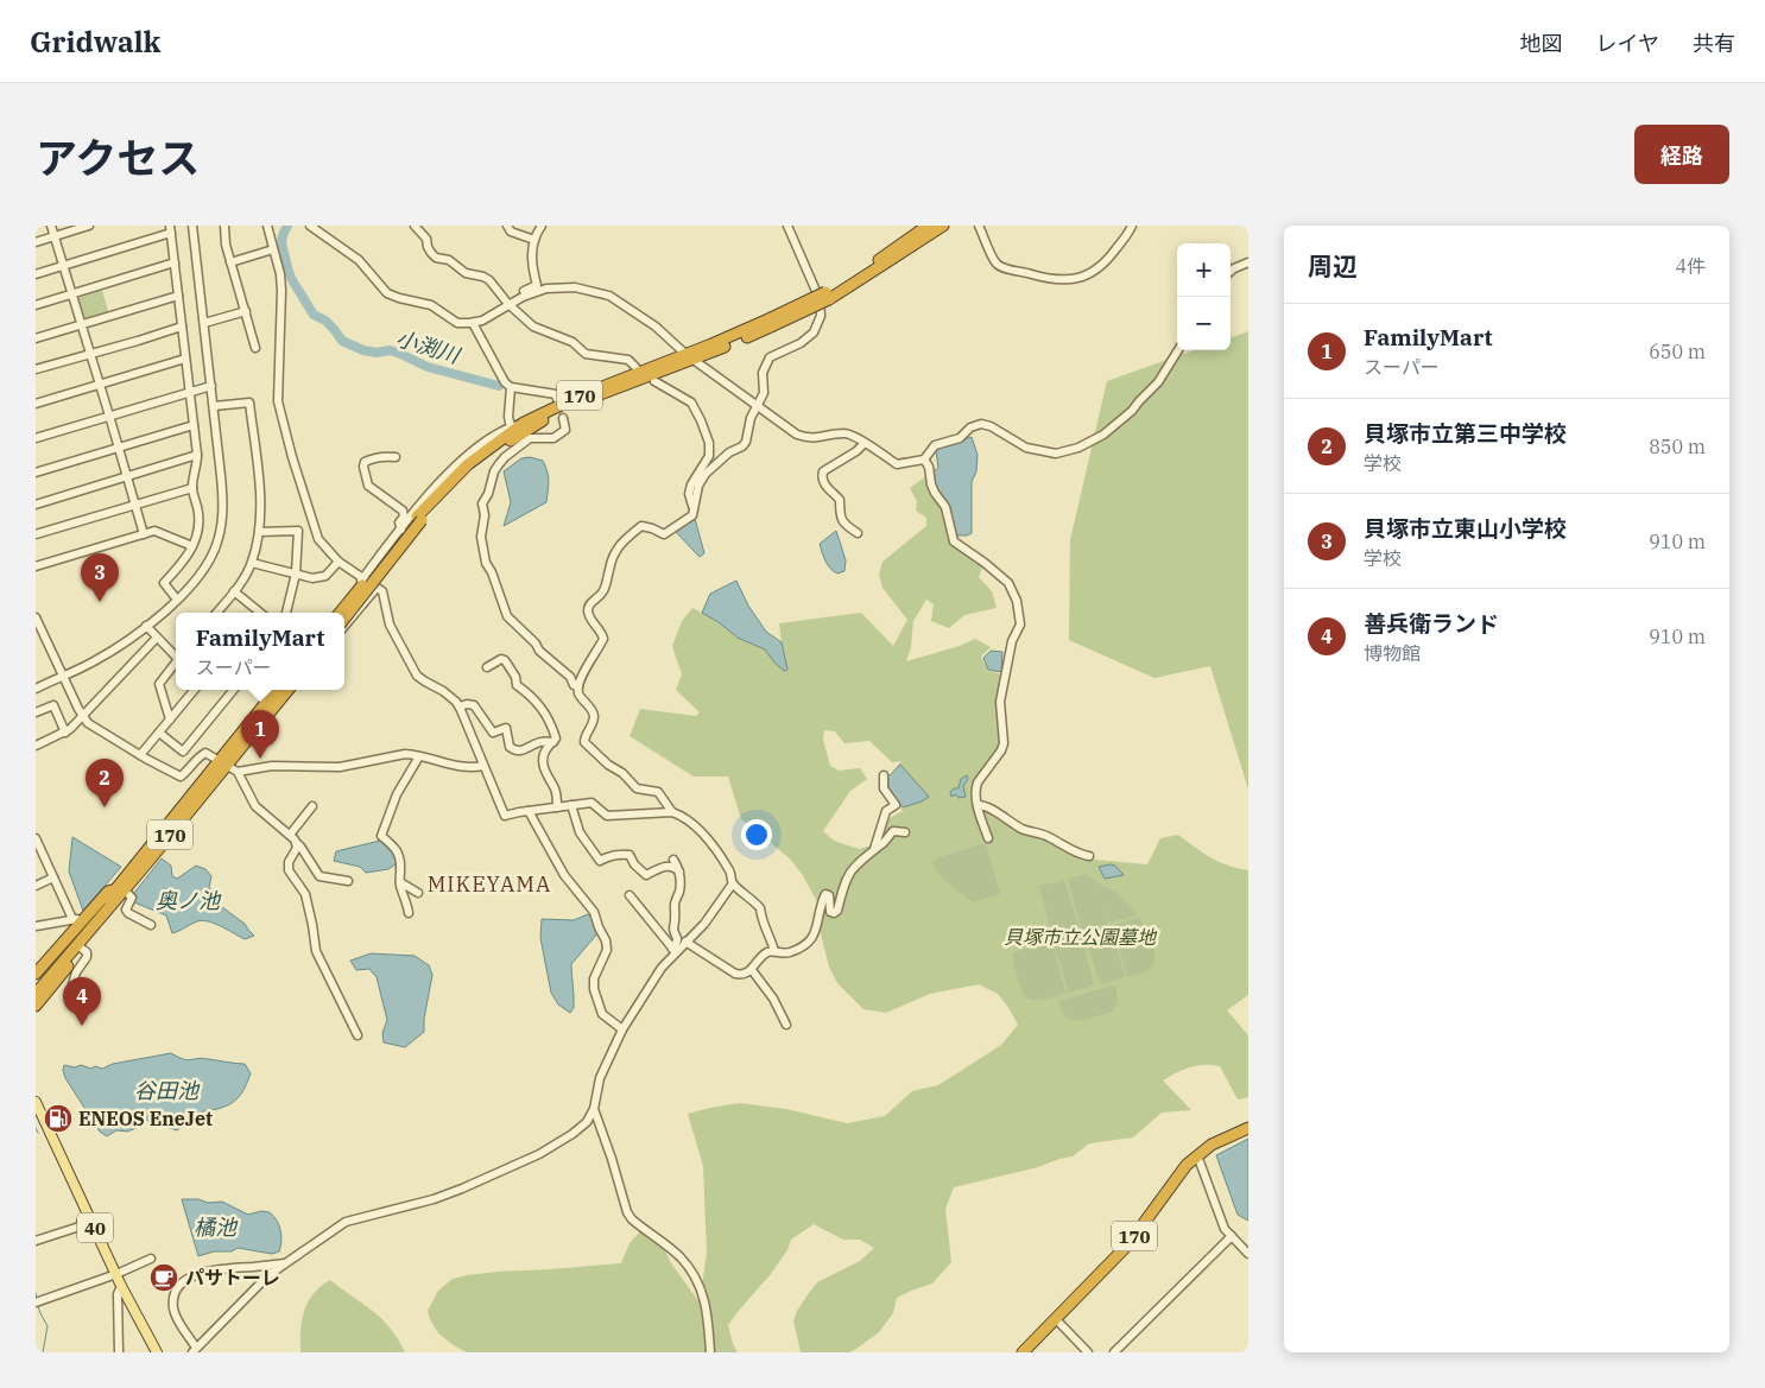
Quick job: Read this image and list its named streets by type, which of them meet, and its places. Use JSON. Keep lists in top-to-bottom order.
{
  "streets": {
    "highway": ["170"],
    "main road": ["40"]
  },
  "districts": ["MIKEYAMA"],
  "water": [
    "小渕川",
    "奥ノ池",
    "谷田池",
    "橘池"
  ],
  "parks": ["貝塚市立公園墓地"],
  "places": {
    "fuel station": ["ENEOS EneJet"],
    "cafe": ["パサトーレ"]
  },
  "page": {
    "header": "Gridwalk",
    "nav": ["地図", "レイヤ", "共有"],
    "title": "アクセス",
    "buttons": "経路",
    "heading": ["周辺", "4件"],
    "map_buttons": ["+", "−"],
    "list": [
      {
        "mark": "1",
        "name": "FamilyMart",
        "note": "スーパー",
        "value": "650 m"
      },
      {
        "mark": "2",
        "name": "貝塚市立第三中学校",
        "note": "学校",
        "value": "850 m"
      },
      {
        "mark": "3",
        "name": "貝塚市立東山小学校",
        "note": "学校",
        "value": "910 m"
      },
      {
        "mark": "4",
        "name": "善兵衛ランド",
        "note": "博物館",
        "value": "910 m"
      }
    ],
    "pins": [
      "3",
      "1",
      "2",
      "4"
    ],
    "popup": ["FamilyMart", "スーパー"]
  }
}
